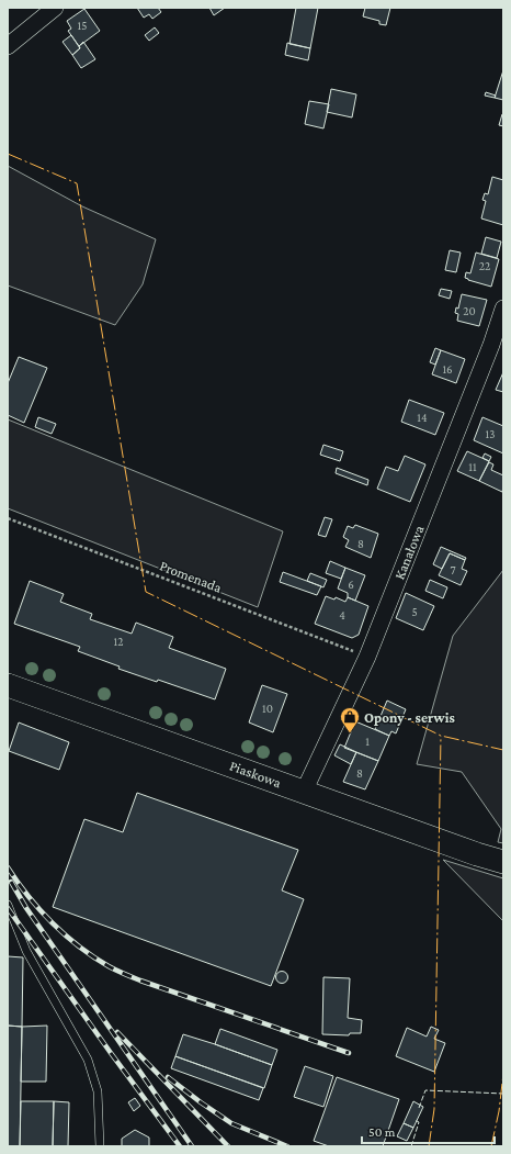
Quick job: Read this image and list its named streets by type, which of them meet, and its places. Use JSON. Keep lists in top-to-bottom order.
{
  "streets": {
    "main road": ["Piaskowa"],
    "street": ["Kanałowa"],
    "path": ["Promenada"]
  },
  "crossings": [
    ["Kanałowa", "Promenada"],
    ["Kanałowa", "Piaskowa"]
  ],
  "places": {
    "shop": ["Opony - serwis"]
  },
  "house_numbers": [
    "15",
    "22",
    "20",
    "16",
    "14",
    "13",
    "11",
    "8",
    "7",
    "6",
    "5",
    "4",
    "12",
    "10",
    "1",
    "8"
  ],
  "scale_bar": "50 m"
}
